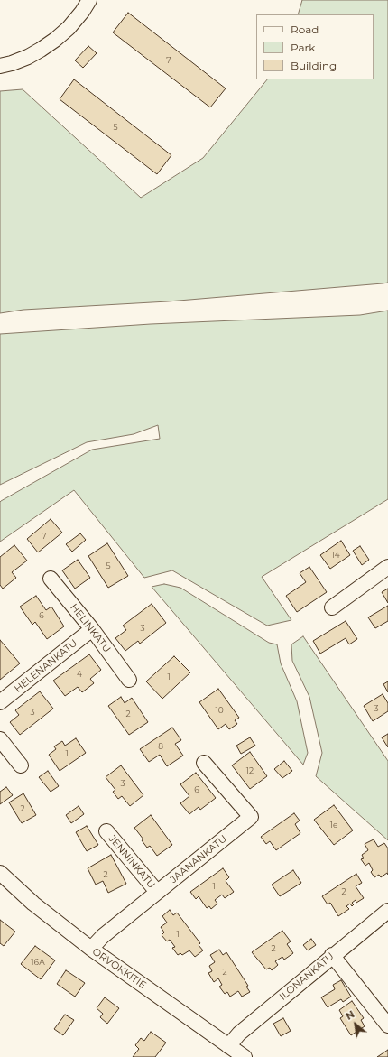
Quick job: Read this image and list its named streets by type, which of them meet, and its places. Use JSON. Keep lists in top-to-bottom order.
{
  "streets": {
    "street": [
      "HELINKATU",
      "HELENANKATU",
      "JAANANKATU",
      "JENNINKATU",
      "ORVOKKITIE",
      "ILONANKATU"
    ]
  },
  "crossings": [
    ["HELINKATU", "HELENANKATU"],
    ["JAANANKATU", "JENNINKATU"],
    ["JAANANKATU", "ORVOKKITIE"],
    ["ORVOKKITIE", "ILONANKATU"]
  ],
  "house_numbers": [
    "7",
    "5",
    "7",
    "14",
    "5",
    "6",
    "3",
    "4",
    "1",
    "3",
    "10",
    "3",
    "2",
    "8",
    "1",
    "12",
    "3",
    "6",
    "2",
    "1e",
    "1",
    "2",
    "1",
    "2",
    "1",
    "2",
    "16A",
    "2"
  ],
  "legend": ["Road", "Park", "Building"],
  "north": "top left"
}
